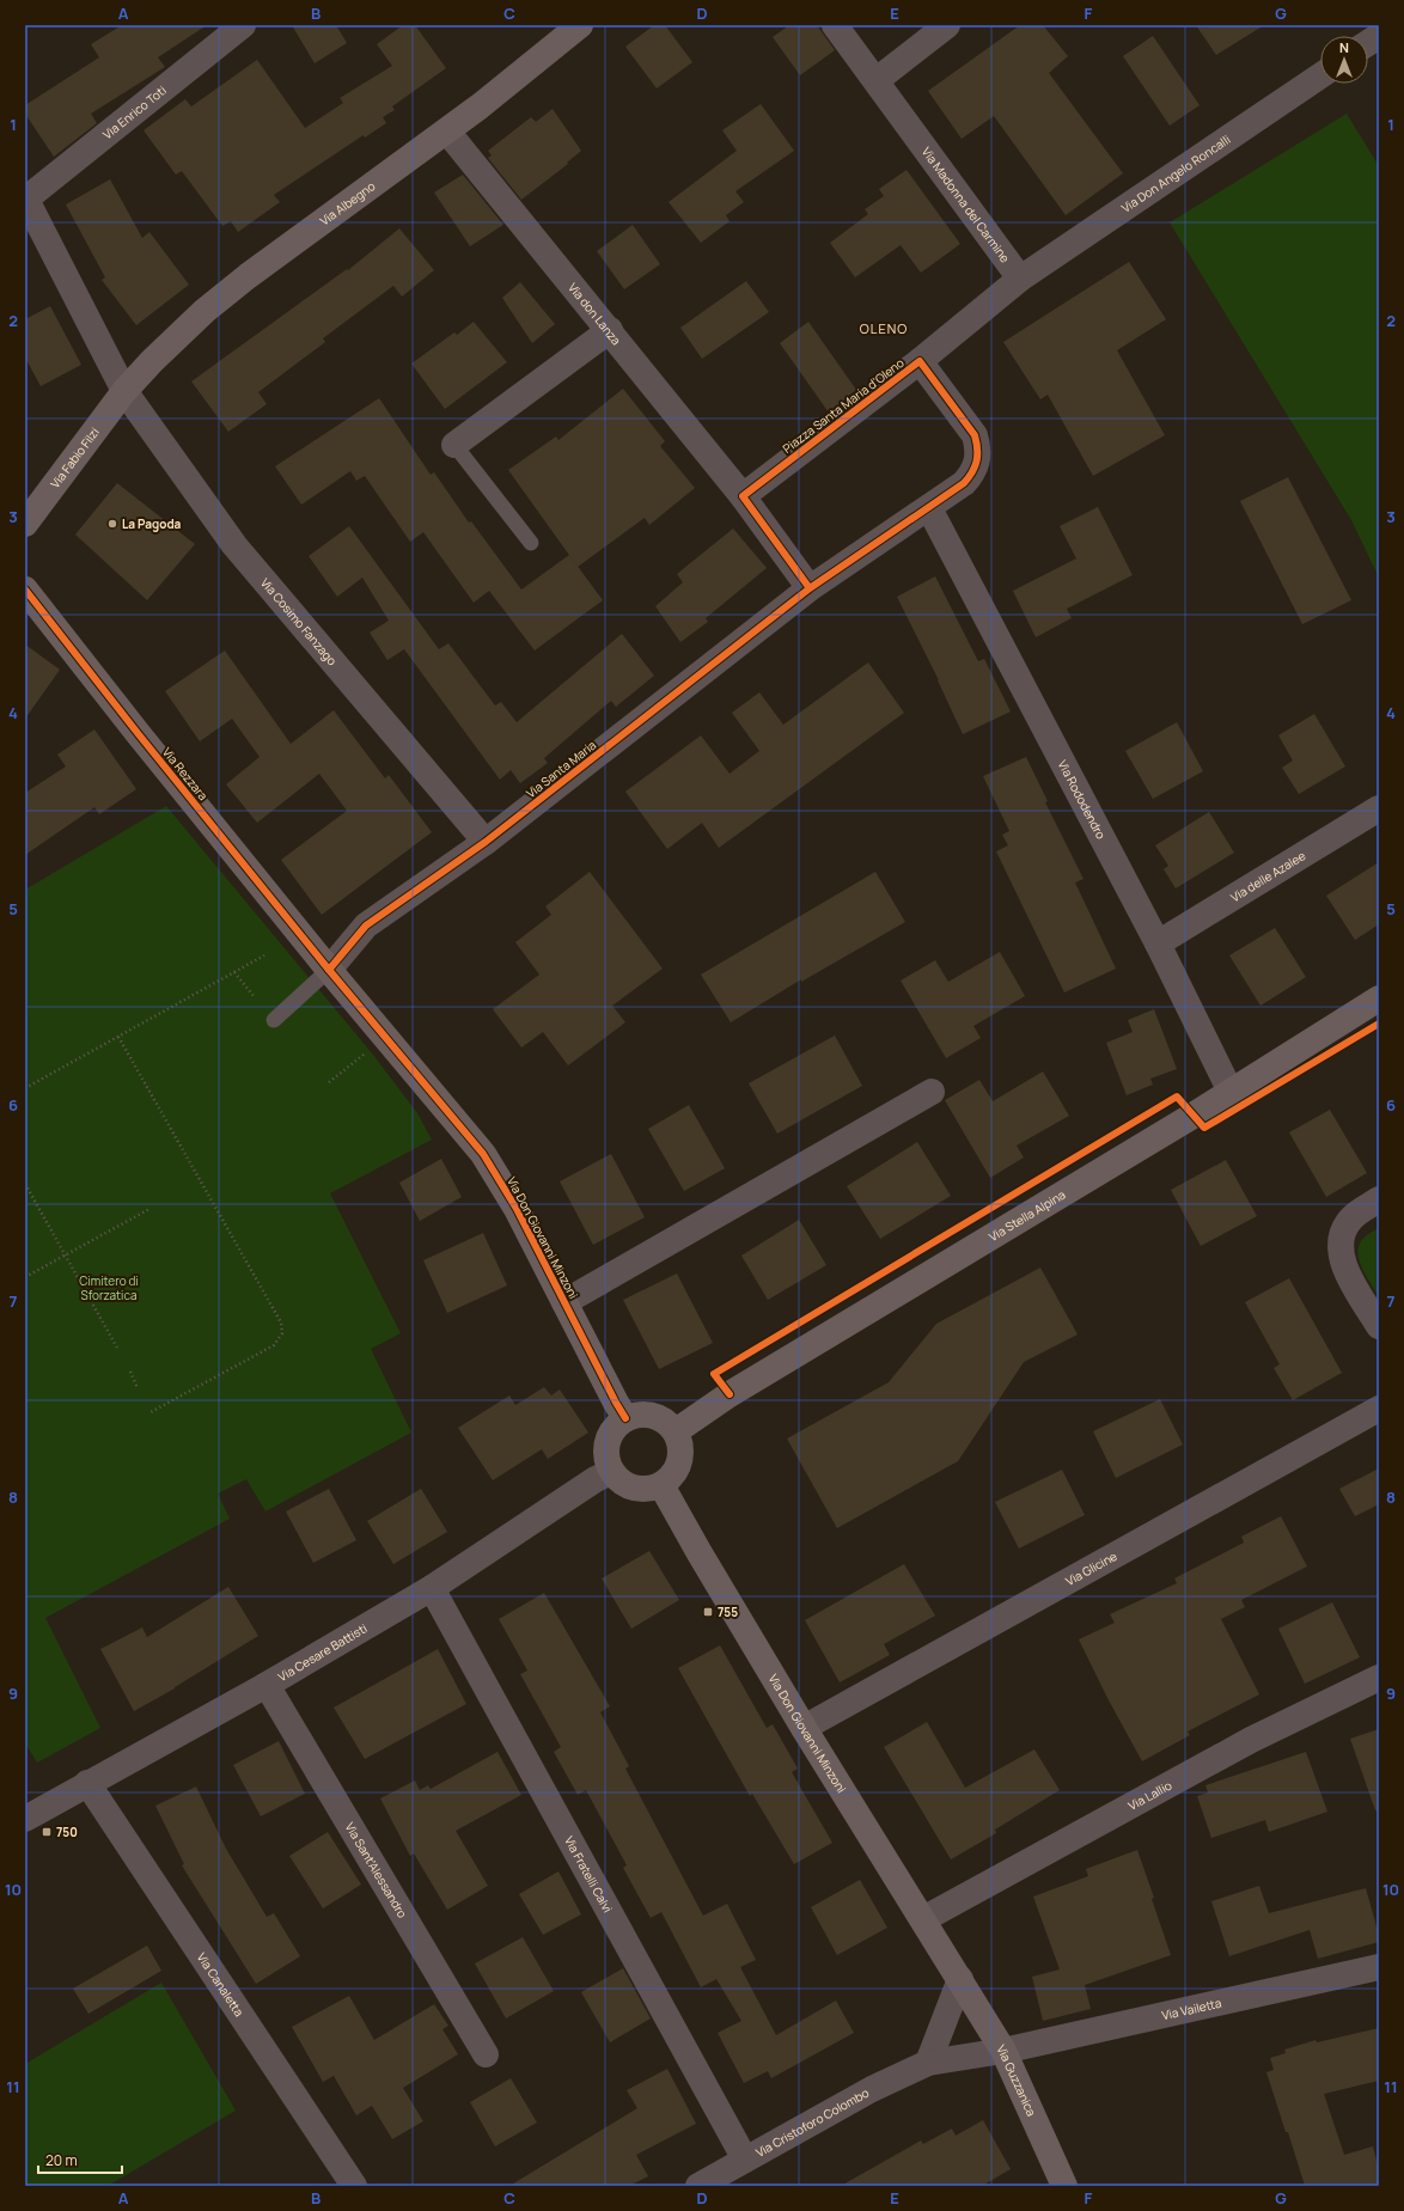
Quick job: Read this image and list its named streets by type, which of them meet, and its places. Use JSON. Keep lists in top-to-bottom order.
{
  "streets": {
    "street": [
      "Via Enrico Toti",
      "Via Don Angelo Roncalli",
      "Via Albegno",
      "Via Madonna del Carmine",
      "Via don Lanza",
      "Piazza Santa Maria d'Oleno",
      "Via Fabio Filzi",
      "Via Cosimo Fanzago",
      "Via Santa Maria",
      "Via Rezzara",
      "Via Rododendro",
      "Via delle Azalee",
      "Via Stella Alpina",
      "Via Don Giovanni Minzoni",
      "Via Glicine",
      "Via Cesare Battisti",
      "Via Lallio",
      "Via Sant'Alessandro",
      "Via Fratelli Calvi",
      "Via Canaletta",
      "Via Vailetta",
      "Via Guzzanica",
      "Via Cristoforo Colombo"
    ]
  },
  "crossings": [
    ["Via Enrico Toti", "Via Cosimo Fanzago"],
    ["Via Don Angelo Roncalli", "Via Madonna del Carmine"],
    ["Via Albegno", "Via don Lanza"],
    ["Via Albegno", "Via Fabio Filzi"],
    ["Via Albegno", "Via Cosimo Fanzago"],
    ["Via don Lanza", "Piazza Santa Maria d'Oleno"],
    ["Piazza Santa Maria d'Oleno", "Via Santa Maria"],
    ["Piazza Santa Maria d'Oleno", "Via Rododendro"],
    ["Via Fabio Filzi", "Via Cosimo Fanzago"],
    ["Via Cosimo Fanzago", "Via Santa Maria"],
    ["Via Santa Maria", "Via Rezzara"],
    ["Via Santa Maria", "Via Don Giovanni Minzoni"],
    ["Via Rezzara", "Via Don Giovanni Minzoni"],
    ["Via Rododendro", "Via delle Azalee"],
    ["Via Rododendro", "Via Stella Alpina"],
    ["Via Stella Alpina", "Via Don Giovanni Minzoni"],
    ["Via Stella Alpina", "Via Cesare Battisti"],
    ["Via Don Giovanni Minzoni", "Via Glicine"],
    ["Via Don Giovanni Minzoni", "Via Cesare Battisti"],
    ["Via Don Giovanni Minzoni", "Via Lallio"],
    ["Via Don Giovanni Minzoni", "Via Guzzanica"],
    ["Via Cesare Battisti", "Via Sant'Alessandro"],
    ["Via Cesare Battisti", "Via Fratelli Calvi"],
    ["Via Cesare Battisti", "Via Canaletta"],
    ["Via Fratelli Calvi", "Via Cristoforo Colombo"],
    ["Via Vailetta", "Via Guzzanica"],
    ["Via Vailetta", "Via Cristoforo Colombo"],
    ["Via Guzzanica", "Via Cristoforo Colombo"]
  ],
  "districts": ["OLENO"],
  "parks": ["Cimitero di Sforzatica"],
  "places": {
    "other": ["La Pagoda"],
    "transit": ["755", "750"]
  },
  "scale_bar": "20 m",
  "north": "top",
  "grid": {
    "columns": [
      "A",
      "B",
      "C",
      "D",
      "E",
      "F",
      "G"
    ],
    "rows": [
      "1",
      "2",
      "3",
      "4",
      "5",
      "6",
      "7",
      "8",
      "9",
      "10",
      "11"
    ]
  }
}
